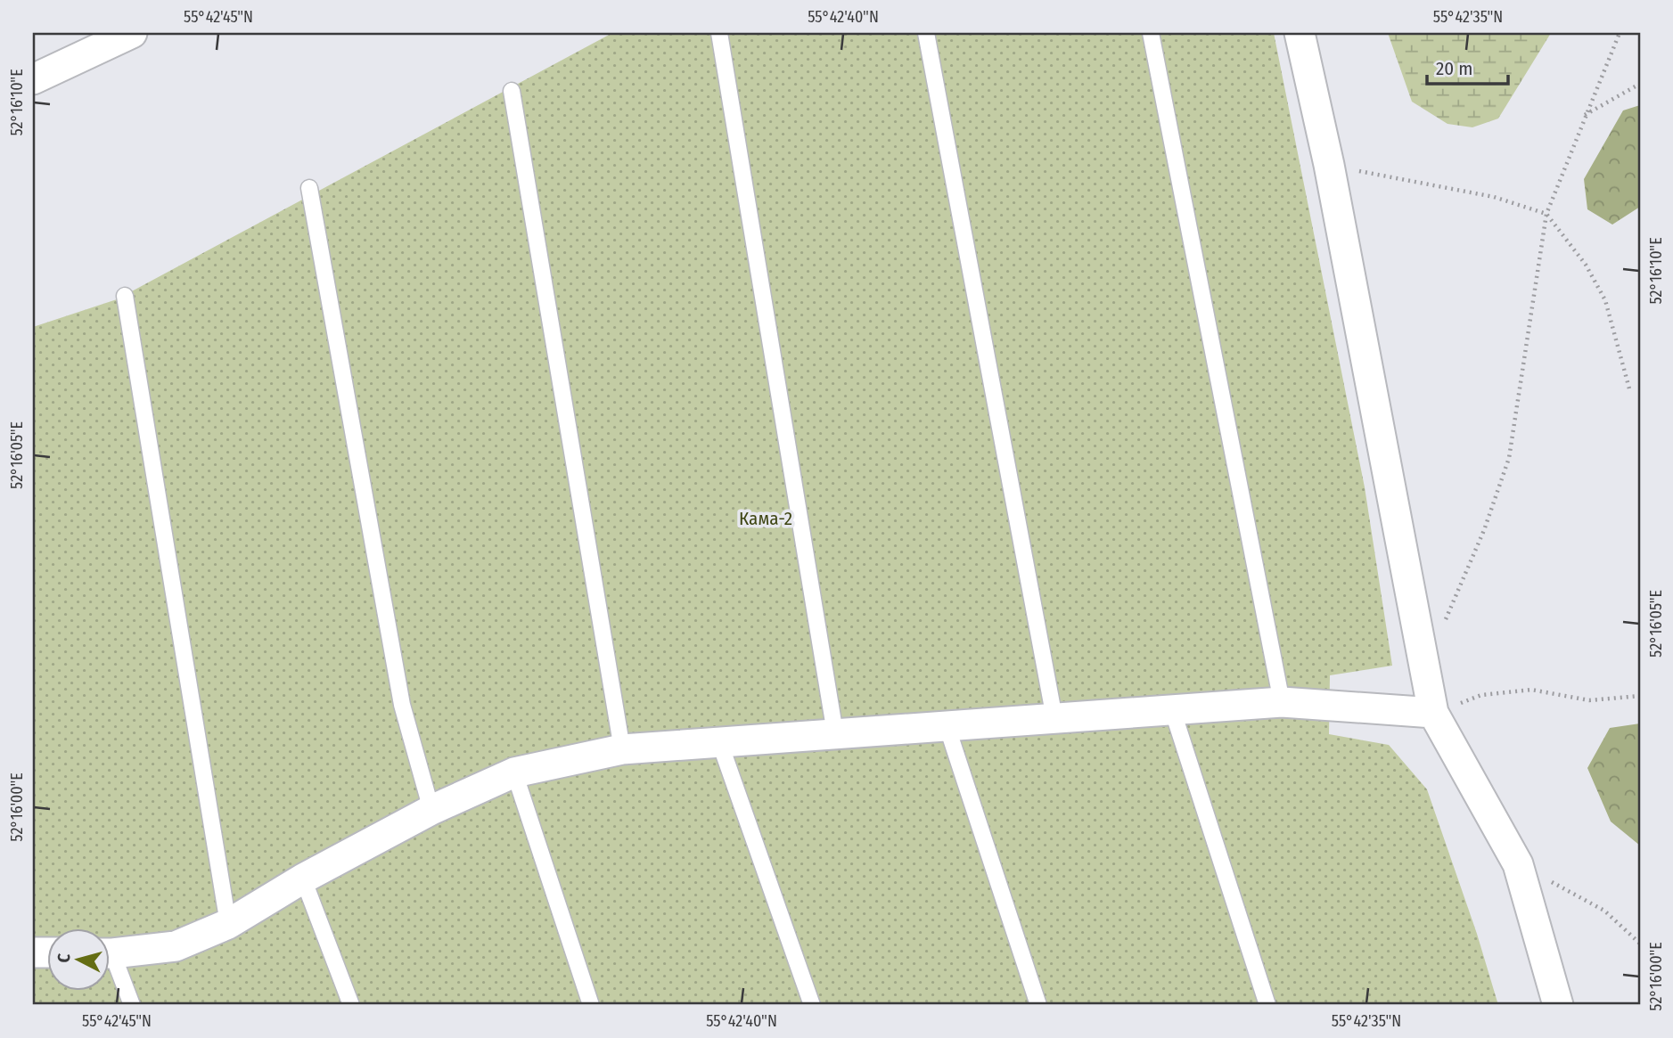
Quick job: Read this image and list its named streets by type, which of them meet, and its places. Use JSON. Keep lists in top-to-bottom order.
{
  "parks": ["Кама-2"],
  "scale_bar": "20 m",
  "north": "left",
  "coordinates": [
    "55°42'45\"N",
    "55°42'40\"N",
    "55°42'35\"N",
    "52°16'10\"E",
    "52°16'05\"E",
    "52°16'00\"E"
  ]
}
